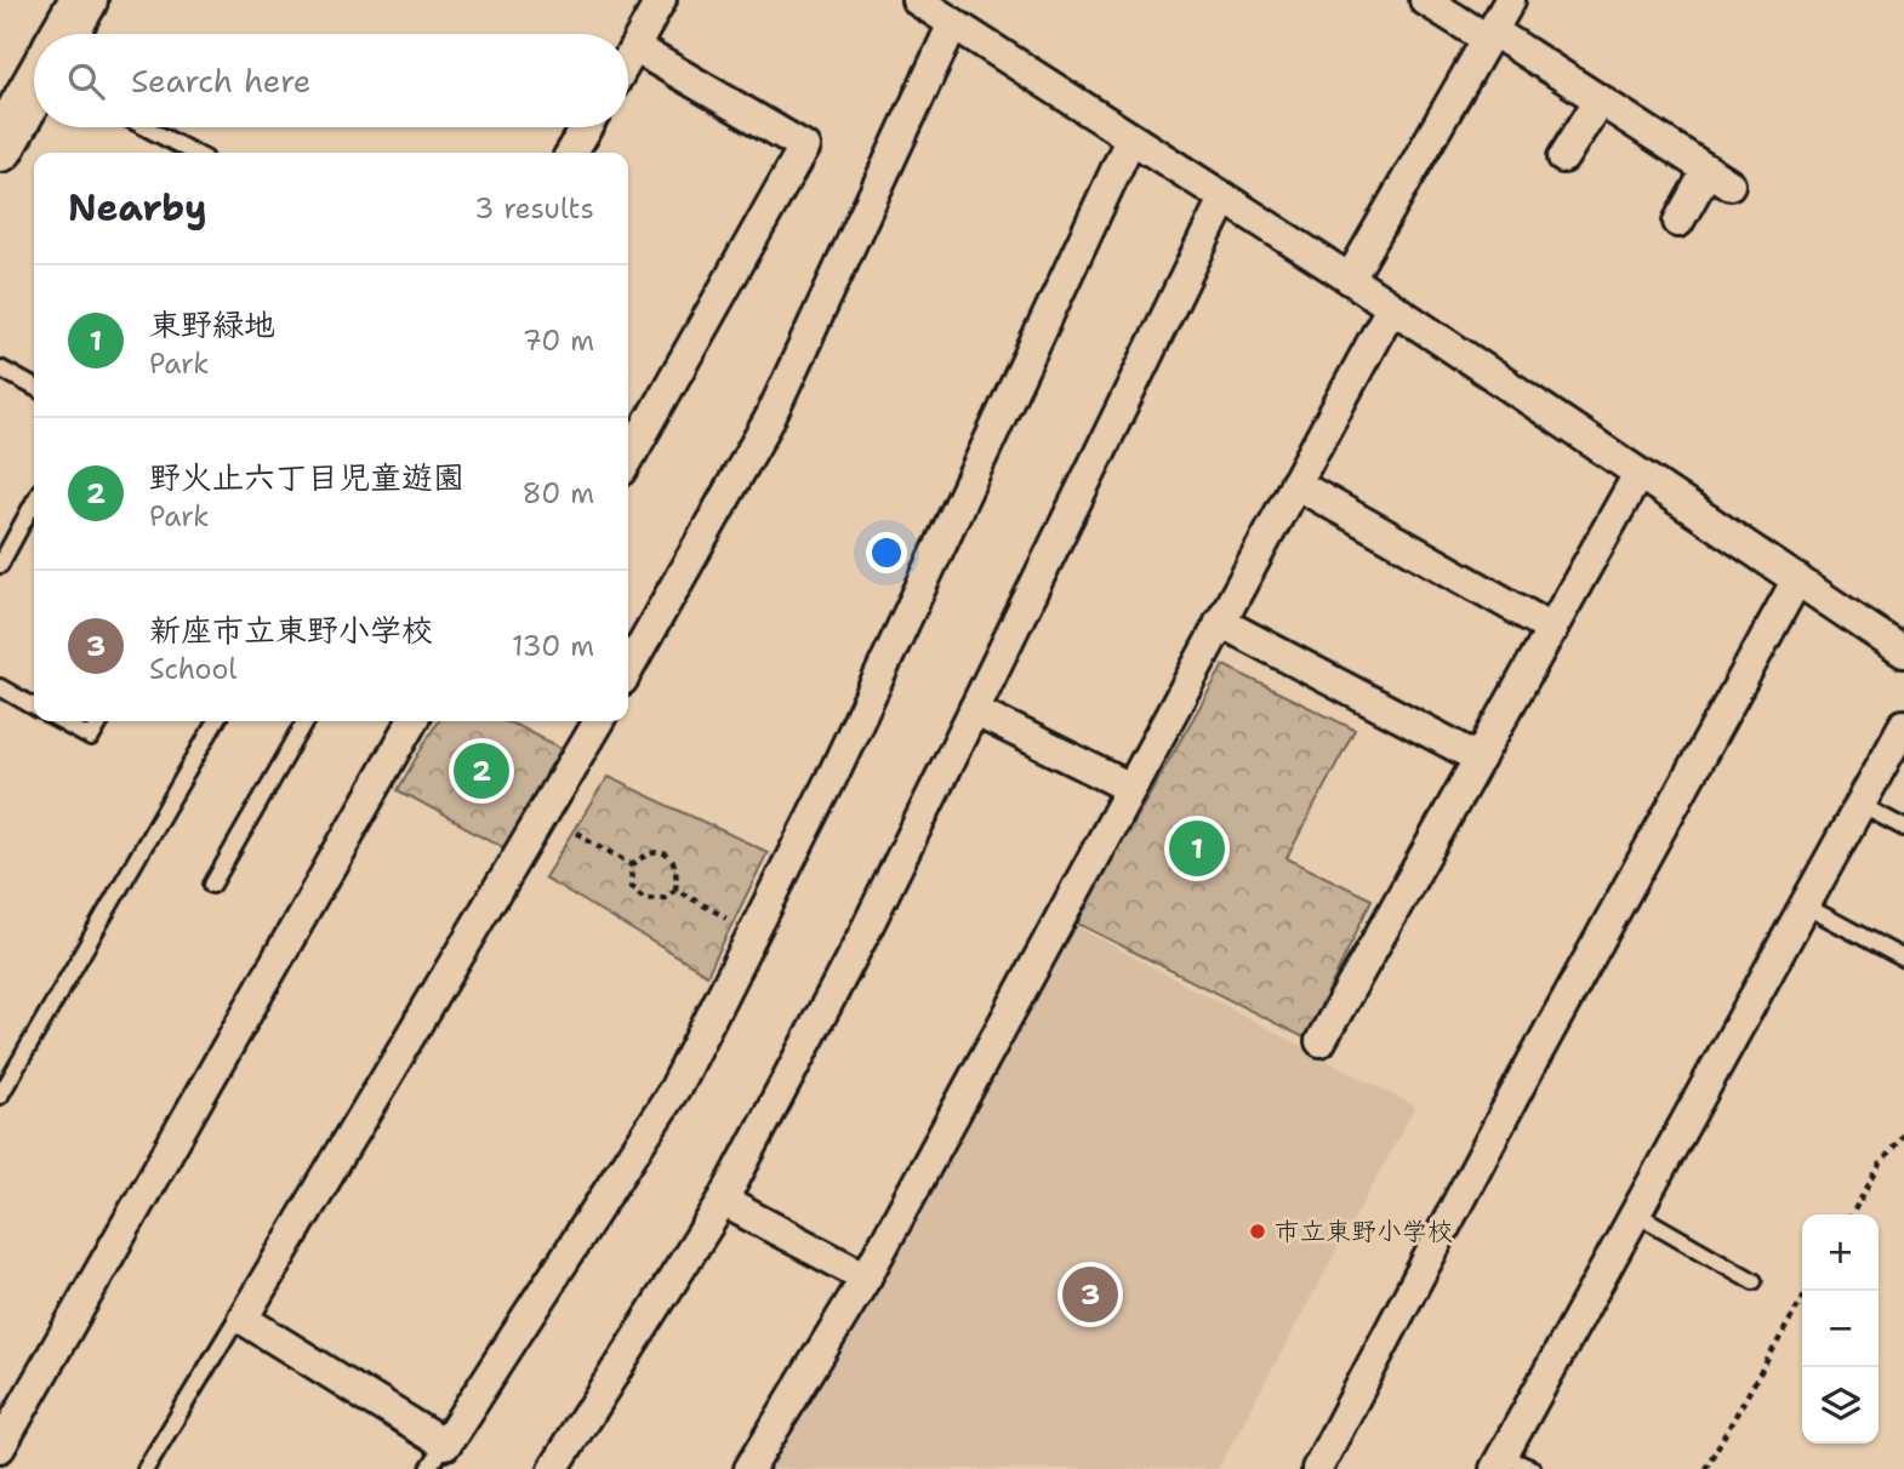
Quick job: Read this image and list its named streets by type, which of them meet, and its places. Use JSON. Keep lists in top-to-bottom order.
{
  "places": ["市立東野小学校"],
  "page": {
    "search": "Search here",
    "heading": ["Nearby", "3 results"],
    "list": [
      {
        "mark": "1",
        "name": "東野緑地",
        "note": "Park",
        "value": "70 m"
      },
      {
        "mark": "2",
        "name": "野火止六丁目児童遊園",
        "note": "Park",
        "value": "80 m"
      },
      {
        "mark": "3",
        "name": "新座市立東野小学校",
        "note": "School",
        "value": "130 m"
      }
    ],
    "pins": ["2", "1", "3"],
    "map_buttons": ["+", "−"]
  }
}
